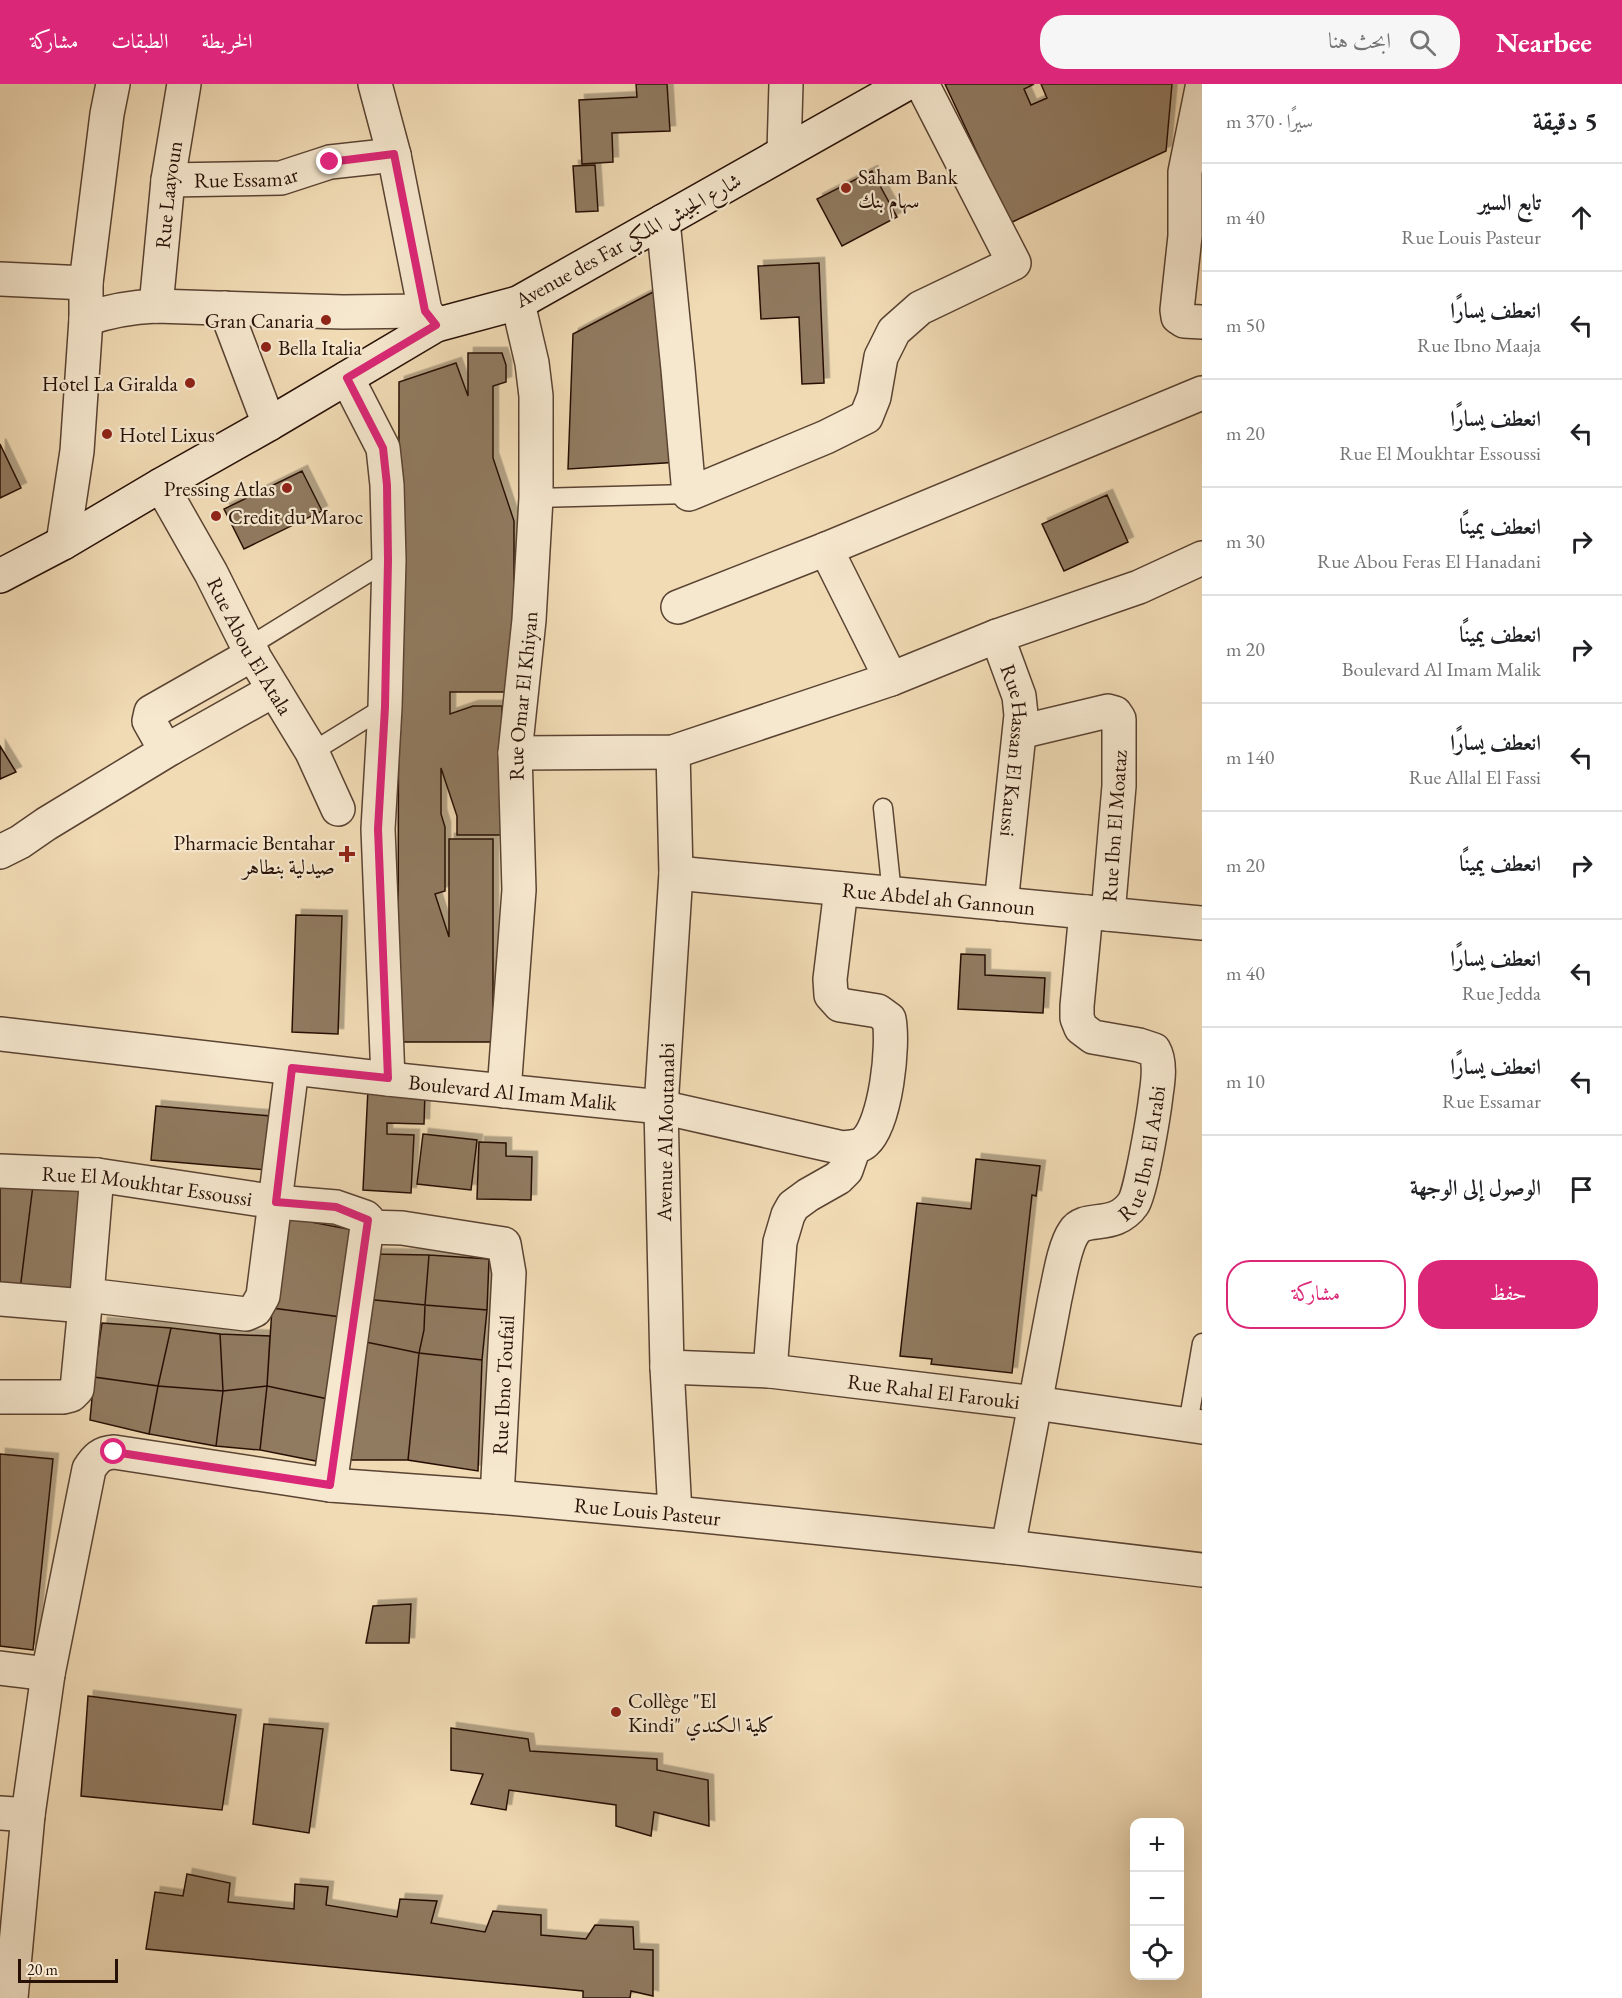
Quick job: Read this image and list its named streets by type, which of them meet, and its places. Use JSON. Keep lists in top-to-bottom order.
{
  "streets": {
    "street": [
      "Rue Essamar",
      "Rue Laayoun",
      "Avenue des Far شارع الجيش الملكي",
      "Rue Abou El Atala",
      "Rue Omar El Khiyan",
      "Rue Hassan El Kaussi",
      "Rue Ibn El Moataz",
      "Rue Abdel ah Gannoun",
      "Boulevard Al Imam Malik",
      "Avenue Al Moutanabi",
      "Rue Ibn El Arabi",
      "Rue El Moukhtar Essoussi",
      "Rue Ibno Toufail",
      "Rue Rahal El Farouki",
      "Rue Louis Pasteur"
    ]
  },
  "crossings": [
    ["Rue Essamar", "Rue Laayoun"],
    ["Avenue des Far شارع الجيش الملكي", "Rue Abou El Atala"],
    ["Avenue des Far شارع الجيش الملكي", "Rue Omar El Khiyan"],
    ["Rue Omar El Khiyan", "Boulevard Al Imam Malik"],
    ["Rue Hassan El Kaussi", "Rue Ibn El Moataz"],
    ["Rue Hassan El Kaussi", "Rue Abdel ah Gannoun"],
    ["Rue Ibn El Moataz", "Rue Abdel ah Gannoun"],
    ["Rue Ibn El Moataz", "Rue Ibn El Arabi"],
    ["Rue Abdel ah Gannoun", "Avenue Al Moutanabi"],
    ["Rue Abdel ah Gannoun", "Rue Ibn El Arabi"],
    ["Boulevard Al Imam Malik", "Avenue Al Moutanabi"],
    ["Avenue Al Moutanabi", "Rue Rahal El Farouki"],
    ["Avenue Al Moutanabi", "Rue Louis Pasteur"],
    ["Rue Ibn El Arabi", "Rue Rahal El Farouki"],
    ["Rue Ibn El Arabi", "Rue Louis Pasteur"],
    ["Rue El Moukhtar Essoussi", "Rue Ibno Toufail"],
    ["Rue Ibno Toufail", "Rue Louis Pasteur"]
  ],
  "places": {
    "other": [
      "Saham Bank سهام بنك",
      "Gran Canaria",
      "Bella Italia",
      "Hotel La Giralda",
      "Hotel Lixus",
      "Pressing Atlas",
      "Credit du Maroc",
      "Collège \"El Kindi\" كلية الكندي"
    ],
    "health": ["Pharmacie Bentahar صيدلية بنطاهر"]
  },
  "scale_bar": "20 m",
  "page": {
    "header": "Nearbee",
    "search": "ابحث هنا",
    "nav": ["الخريطة", "الطبقات", "مشاركة"],
    "heading": ["5 دقيقة", "سيرًا · 370 m"],
    "list": [
      ["تابع السير", "Rue Louis Pasteur", "40 m"],
      ["انعطف يسارًا", "Rue Ibno Maaja", "50 m"],
      ["انعطف يسارًا", "Rue El Moukhtar Essoussi", "20 m"],
      ["انعطف يمينًا", "Rue Abou Feras El Hanadani", "30 m"],
      ["انعطف يمينًا", "Boulevard Al Imam Malik", "20 m"],
      ["انعطف يسارًا", "Rue Allal El Fassi", "140 m"],
      ["انعطف يمينًا", "20 m"],
      ["انعطف يسارًا", "Rue Jedda", "40 m"],
      ["انعطف يسارًا", "Rue Essamar", "10 m"],
      "الوصول إلى الوجهة"
    ],
    "buttons": ["حفظ", "مشاركة"],
    "map_buttons": ["+", "−"],
    "scale": "20 m"
  }
}
